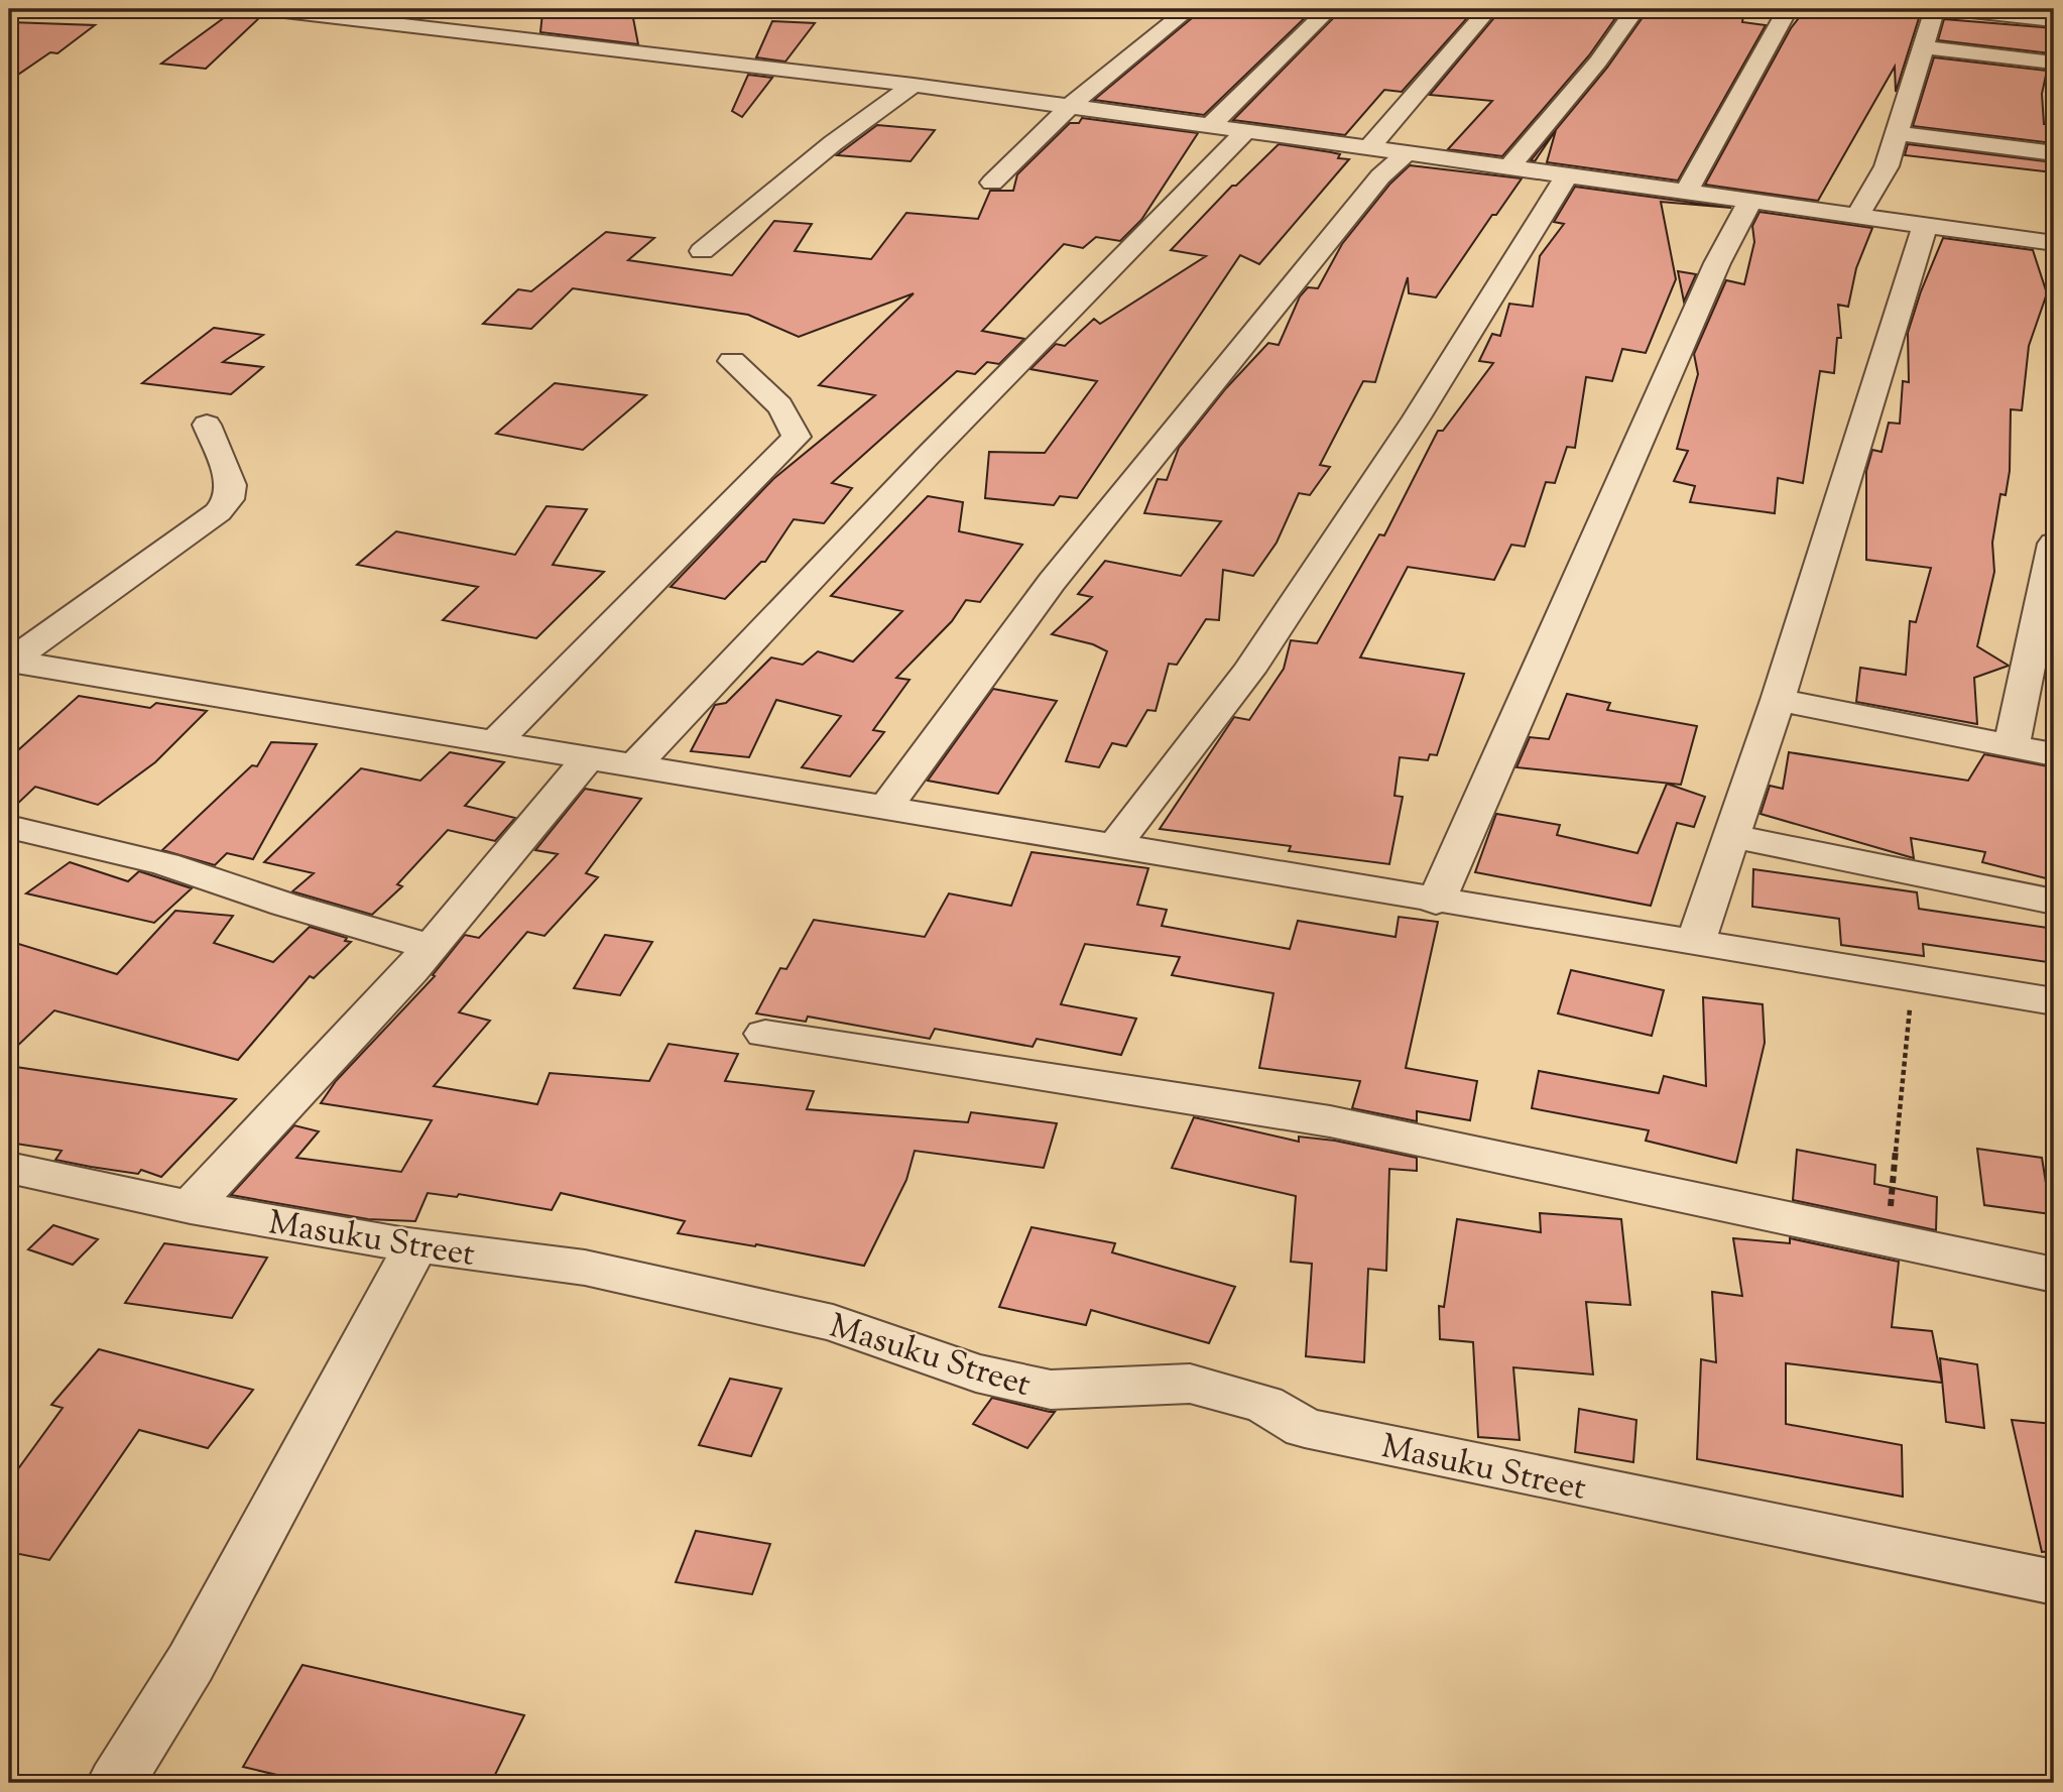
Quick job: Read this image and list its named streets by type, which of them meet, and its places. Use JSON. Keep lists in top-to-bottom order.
{
  "streets": {
    "street": ["Masuku Street"]
  }
}
